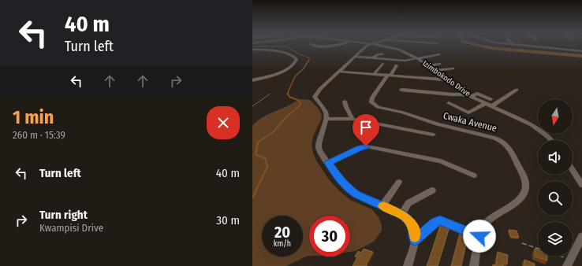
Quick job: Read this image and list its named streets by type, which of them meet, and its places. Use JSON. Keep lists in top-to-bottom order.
{
  "streets": {
    "street": ["Izimbokodo Drive", "Cwaka Avenue"]
  },
  "north": "bottom",
  "page": {
    "turn": ["40 m", "Turn left"],
    "heading": ["1 min", "260 m · 15:39"],
    "list": [
      {
        "name": "Turn left",
        "value": "40 m"
      },
      {
        "name": "Turn right",
        "note": "Kwampisi Drive",
        "value": "30 m"
      }
    ],
    "speed": "20 km/h",
    "limit": "30"
  }
}
